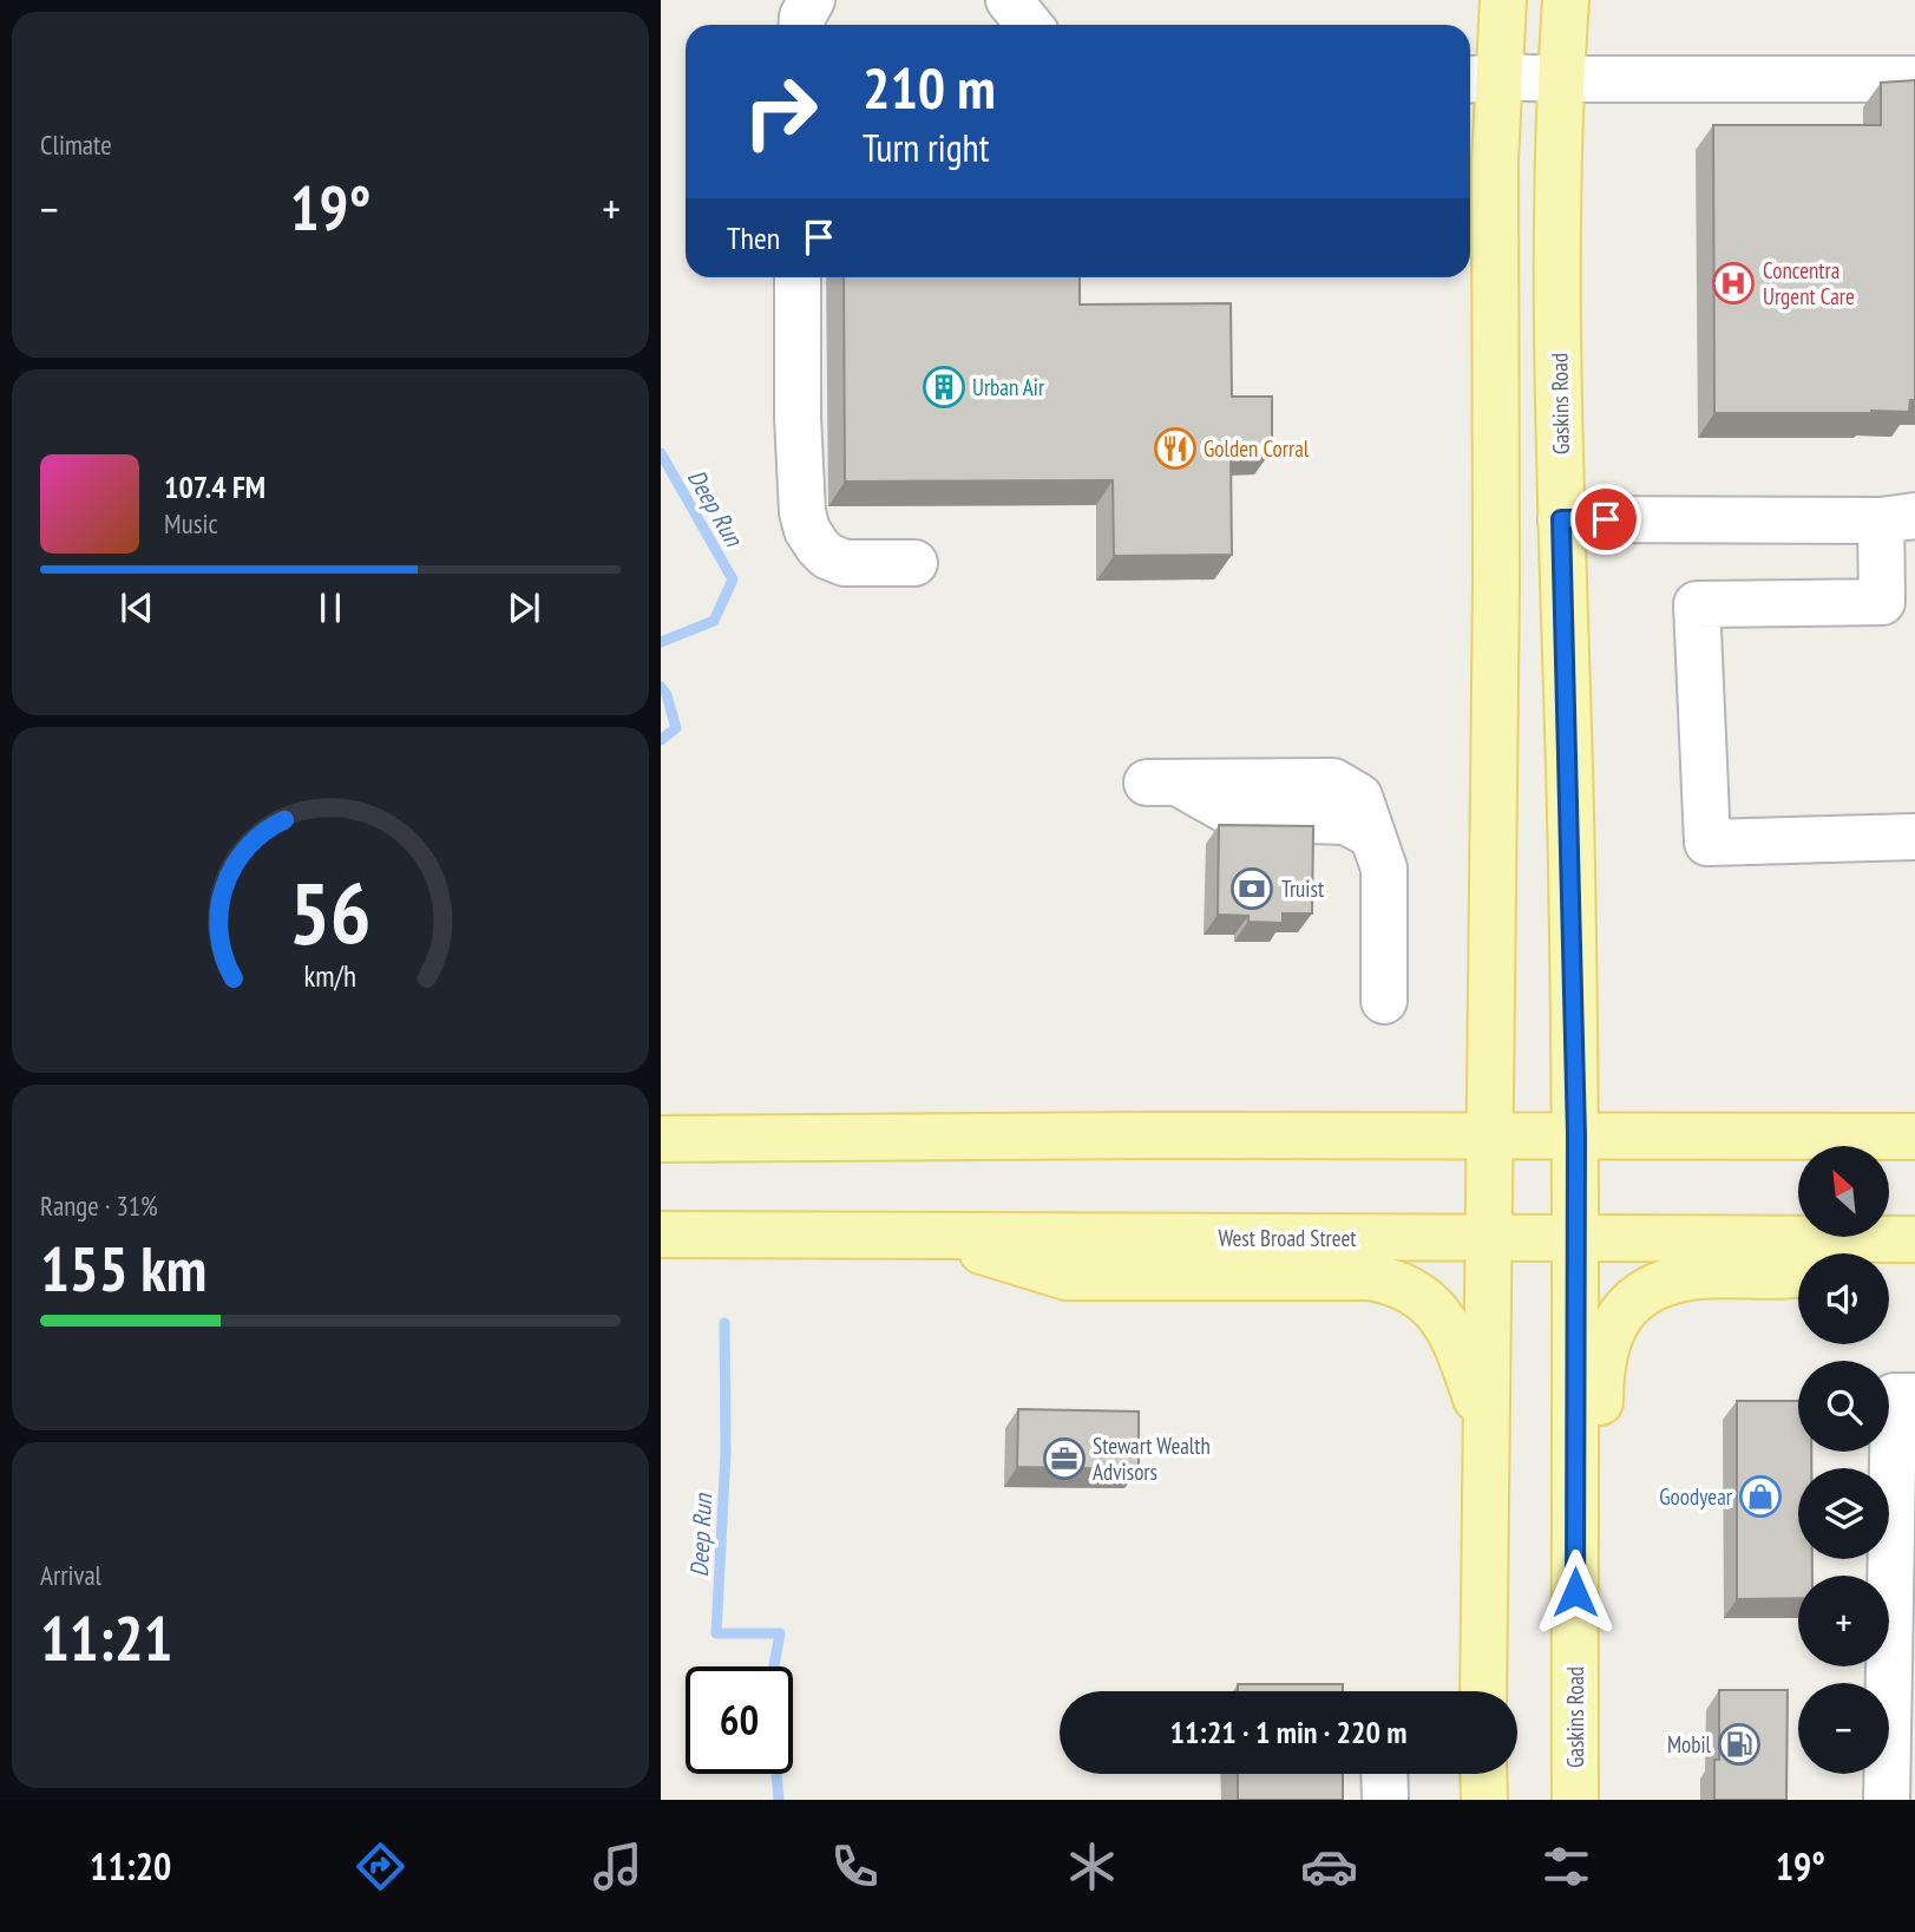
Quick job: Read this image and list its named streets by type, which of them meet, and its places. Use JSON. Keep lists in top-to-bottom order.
{
  "streets": {
    "main road": ["Gaskins Road", "West Broad Street"]
  },
  "crossings": [
    ["Gaskins Road", "West Broad Street"]
  ],
  "water": ["Deep Run"],
  "places": {
    "hospital": ["Concentra Urgent Care"],
    "building": ["Urban Air"],
    "restaurant": ["Golden Corral"],
    "bank": ["Truist"],
    "office": ["Stewart Wealth Advisors"],
    "shop": ["Goodyear"],
    "fuel station": ["Mobil"]
  },
  "north": "top left",
  "page": {
    "tile": [
      "Climate",
      ["Range · 31%", "155 km"],
      ["Arrival", "11:21"]
    ],
    "turn": ["210 m", "Turn right"],
    "heat": ["−", "19°", "+"],
    "then": "Then",
    "song": ["107.4 FM", "Music"],
    "map_buttons": ["+", "−"],
    "limit": "60",
    "trip": "11:21 · 1 min · 220 m",
    "tabs": ["11:20", "19°"],
    "gauge": ["56", "km/h"]
  }
}
